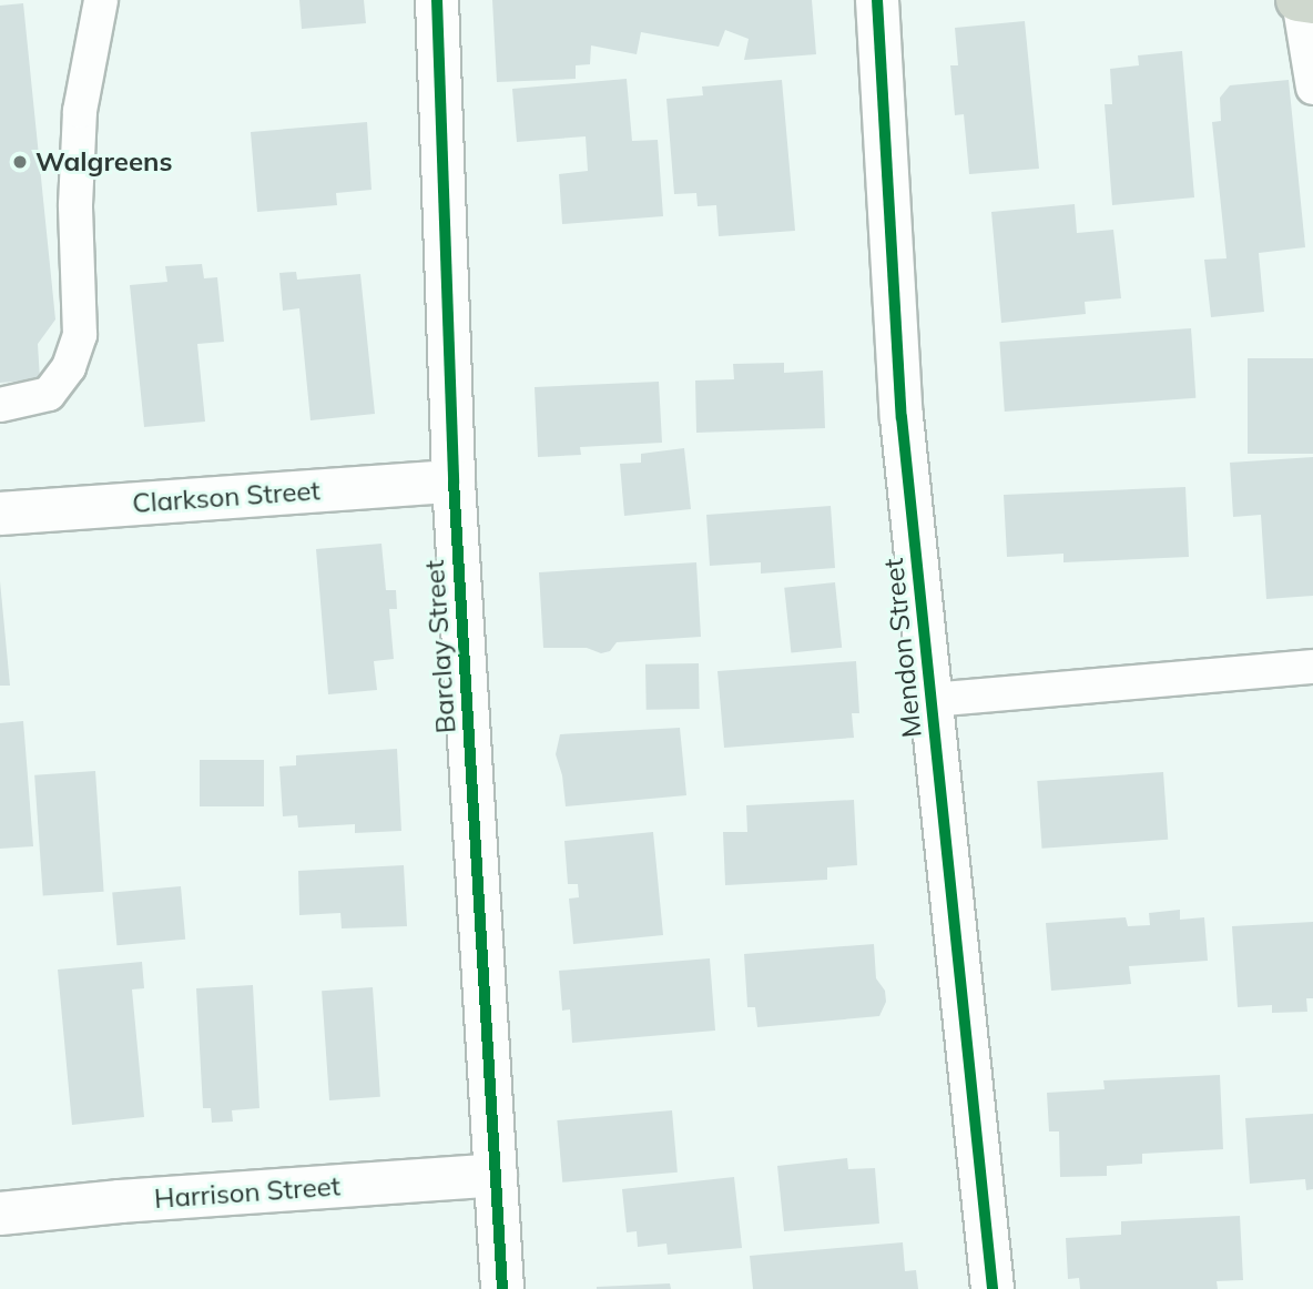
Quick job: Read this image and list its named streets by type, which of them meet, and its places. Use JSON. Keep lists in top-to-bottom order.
{
  "streets": {
    "street": [
      "Clarkson Street",
      "Barclay Street",
      "Mendon Street",
      "Harrison Street"
    ]
  },
  "crossings": [
    ["Clarkson Street", "Barclay Street"],
    ["Barclay Street", "Harrison Street"]
  ],
  "places": ["Walgreens"]
}
